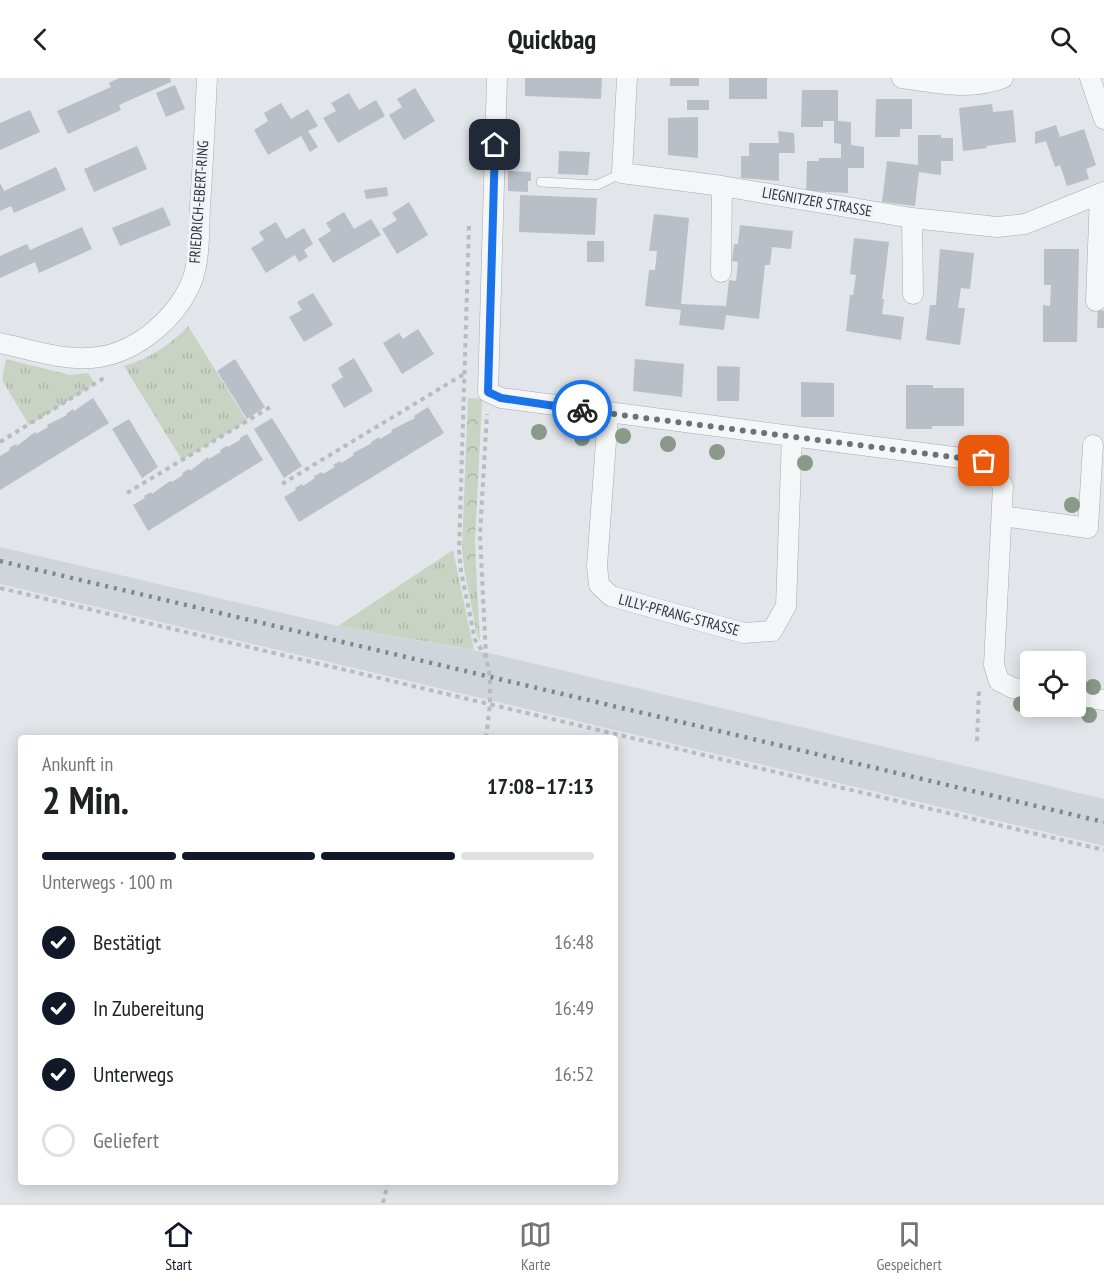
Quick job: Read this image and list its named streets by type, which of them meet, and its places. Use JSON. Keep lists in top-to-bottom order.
{
  "streets": {
    "street": ["FRIEDRICH-EBERT-RING", "LIEGNITZER STRASSE", "LILLY-PFRANG-STRASSE"]
  },
  "page": {
    "header": "Quickbag",
    "heading": ["2 Min.", "Ankunft in", "17:08–17:13"],
    "bar": "Unterwegs · 100 m",
    "list": [
      ["Bestätigt", "16:48"],
      ["In Zubereitung", "16:49"],
      ["Unterwegs", "16:52"],
      "Geliefert"
    ],
    "tabs": ["Start", "Karte", "Gespeichert"]
  }
}
